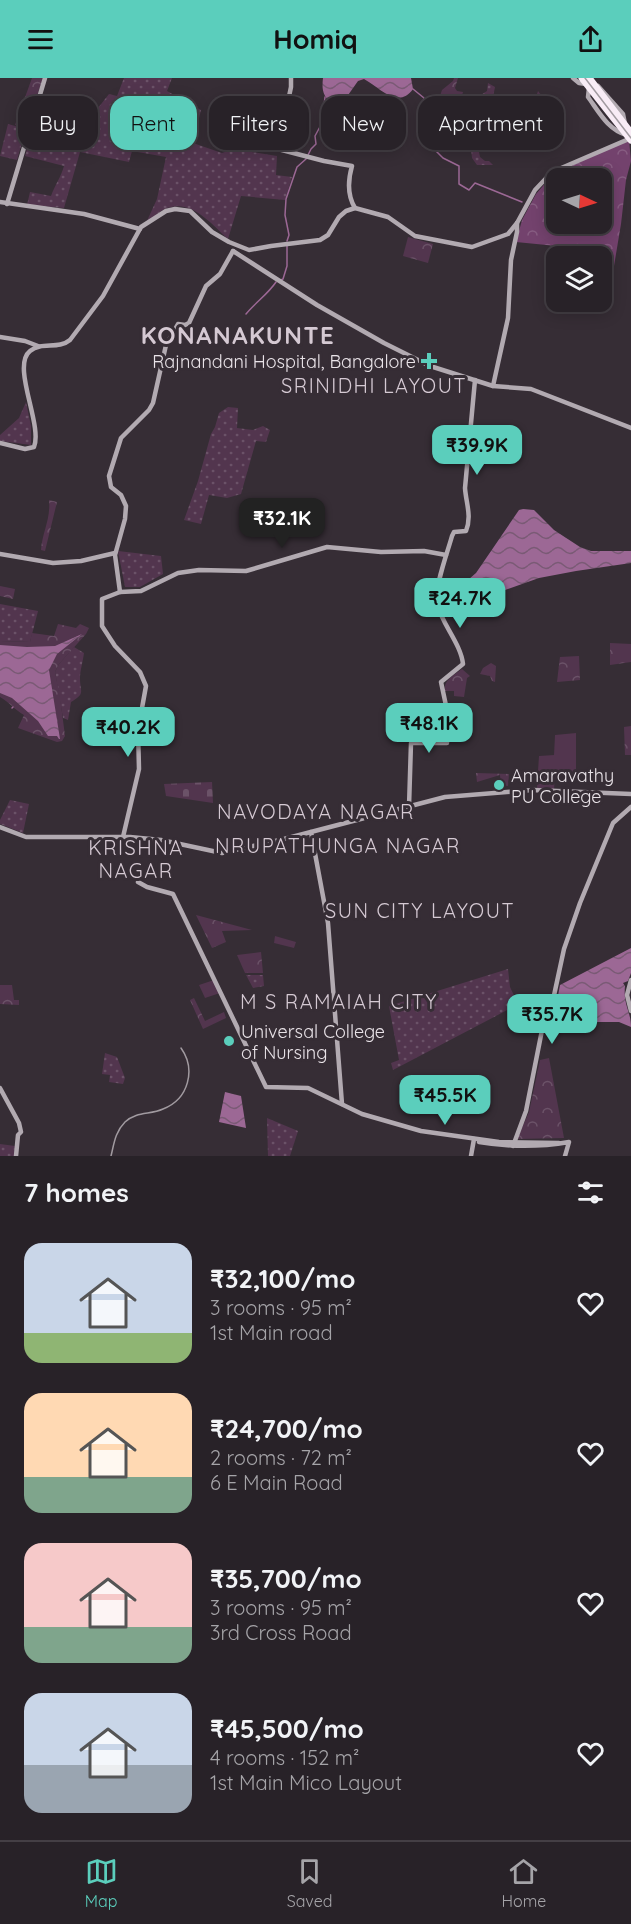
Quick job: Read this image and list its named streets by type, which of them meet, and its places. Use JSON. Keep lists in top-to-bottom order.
{
  "districts": [
    "KONANAKUNTE",
    "SRINIDHI LAYOUT",
    "NAVODAYA NAGAR",
    "NRUPATHUNGA NAGAR",
    "KRISHNA NAGAR",
    "SUN CITY LAYOUT",
    "M S RAMAIAH CITY"
  ],
  "places": {
    "health": ["Rajnandani Hospital, Bangalore"],
    "other": ["Amaravathy PU College", "Universal College of Nursing"]
  },
  "north": "right",
  "page": {
    "header": "Homiq",
    "chip": [
      "Buy",
      "Rent",
      "Filters",
      "New",
      "Apartment"
    ],
    "price": [
      "₹39.9K",
      "₹32.1K",
      "₹24.7K",
      "₹48.1K",
      "₹40.2K",
      "₹35.7K",
      "₹45.5K"
    ],
    "heading": "7 homes",
    "list": [
      {
        "name": "₹32,100/mo",
        "note": "3 rooms · 95 m² · 1st Main road"
      },
      {
        "name": "₹24,700/mo",
        "note": "2 rooms · 72 m² · 6 E Main Road"
      },
      {
        "name": "₹35,700/mo",
        "note": "3 rooms · 95 m² · 3rd Cross Road"
      },
      {
        "name": "₹45,500/mo",
        "note": "4 rooms · 152 m² · 1st Main Mico Layout"
      }
    ],
    "tabs": ["Map", "Saved", "Home"]
  }
}
